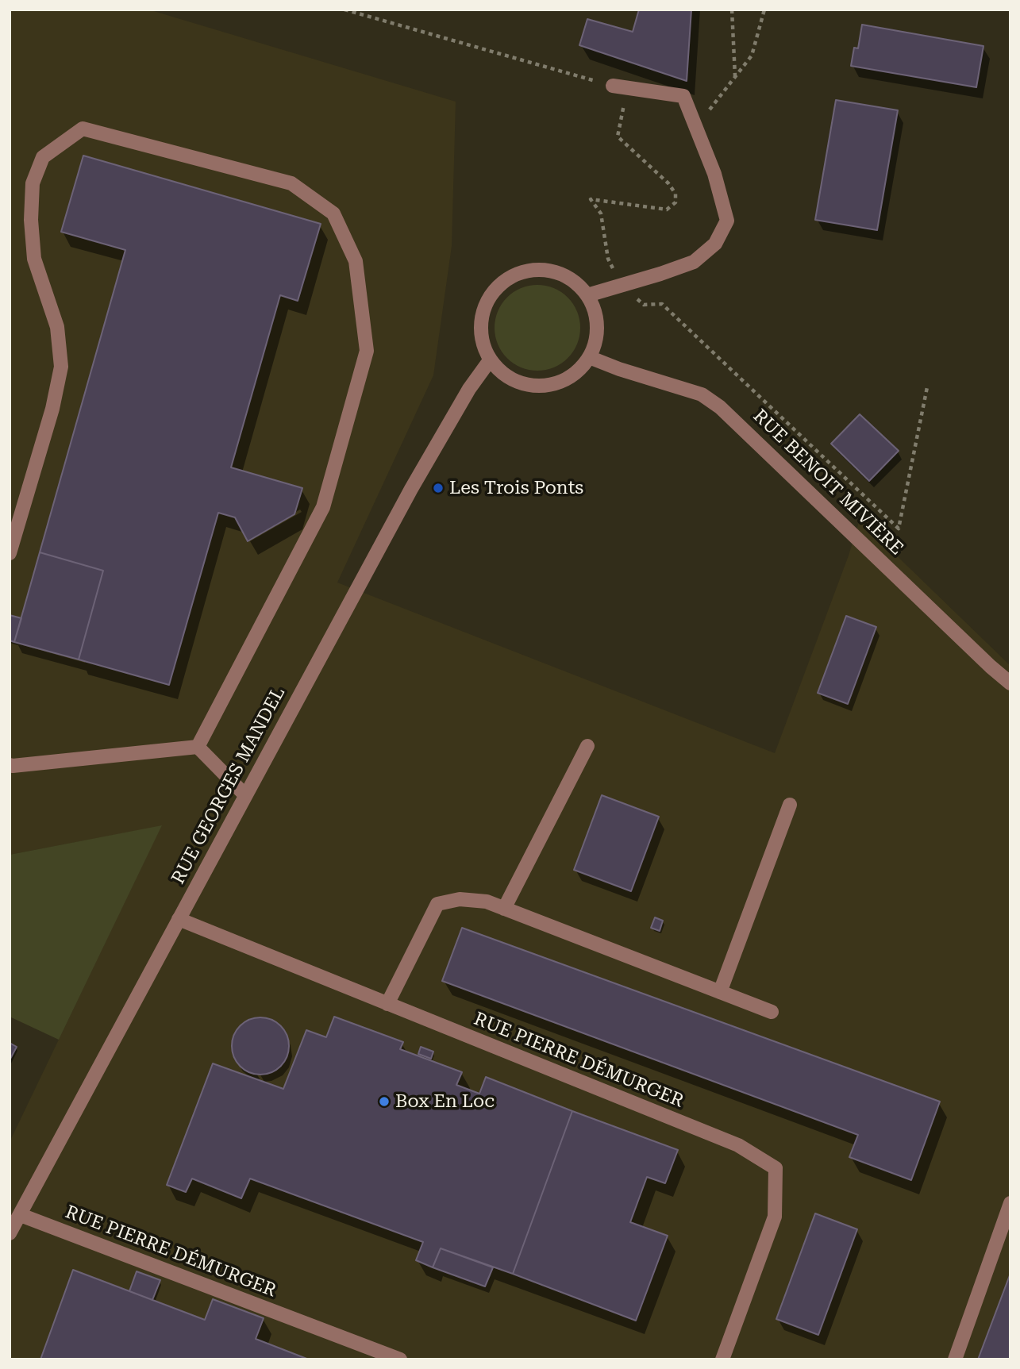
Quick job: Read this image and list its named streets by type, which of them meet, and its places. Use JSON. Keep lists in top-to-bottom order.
{
  "streets": {
    "street": ["RUE BENOIT MIVIÈRE", "RUE GEORGES MANDEL", "RUE PIERRE DÉMURGER"]
  },
  "crossings": [
    ["RUE BENOIT MIVIÈRE", "RUE GEORGES MANDEL"],
    ["RUE GEORGES MANDEL", "RUE PIERRE DÉMURGER"]
  ],
  "places": ["Les Trois Ponts", "Box En Loc"]
}
